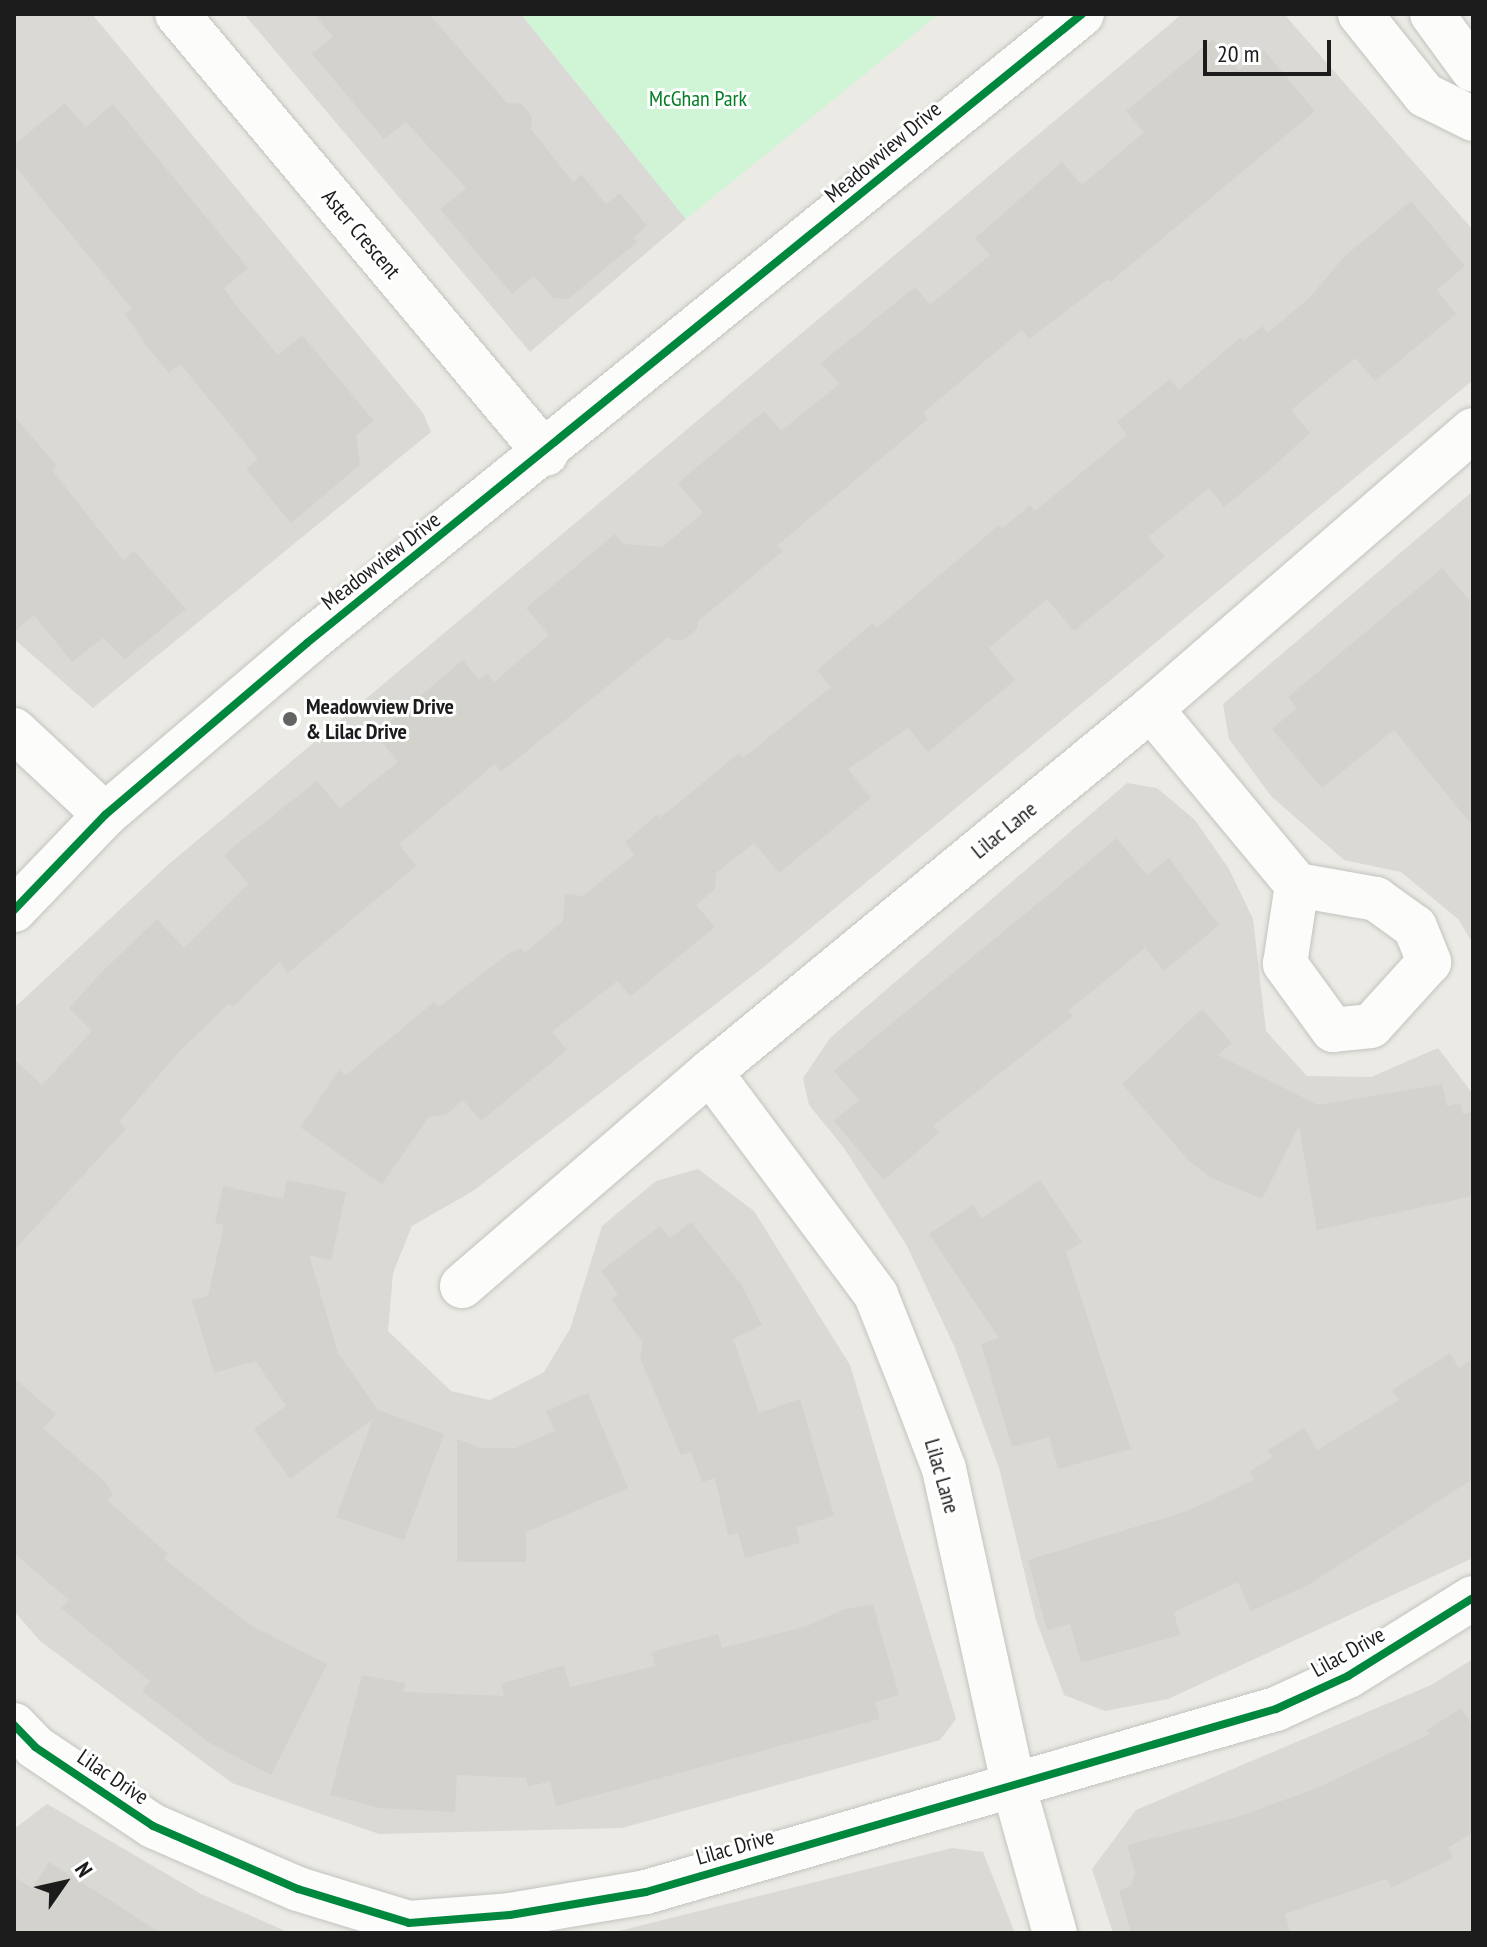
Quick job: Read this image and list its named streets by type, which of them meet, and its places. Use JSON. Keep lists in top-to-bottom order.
{
  "streets": {
    "street": [
      "Meadowview Drive",
      "Aster Crescent",
      "Lilac Lane",
      "Lilac Drive"
    ]
  },
  "crossings": [
    ["Meadowview Drive", "Aster Crescent"],
    ["Lilac Lane", "Lilac Drive"]
  ],
  "parks": ["McGhan Park"],
  "places": ["Meadowview Drive & Lilac Drive"],
  "scale_bar": "20 m",
  "north": "top right"
}
